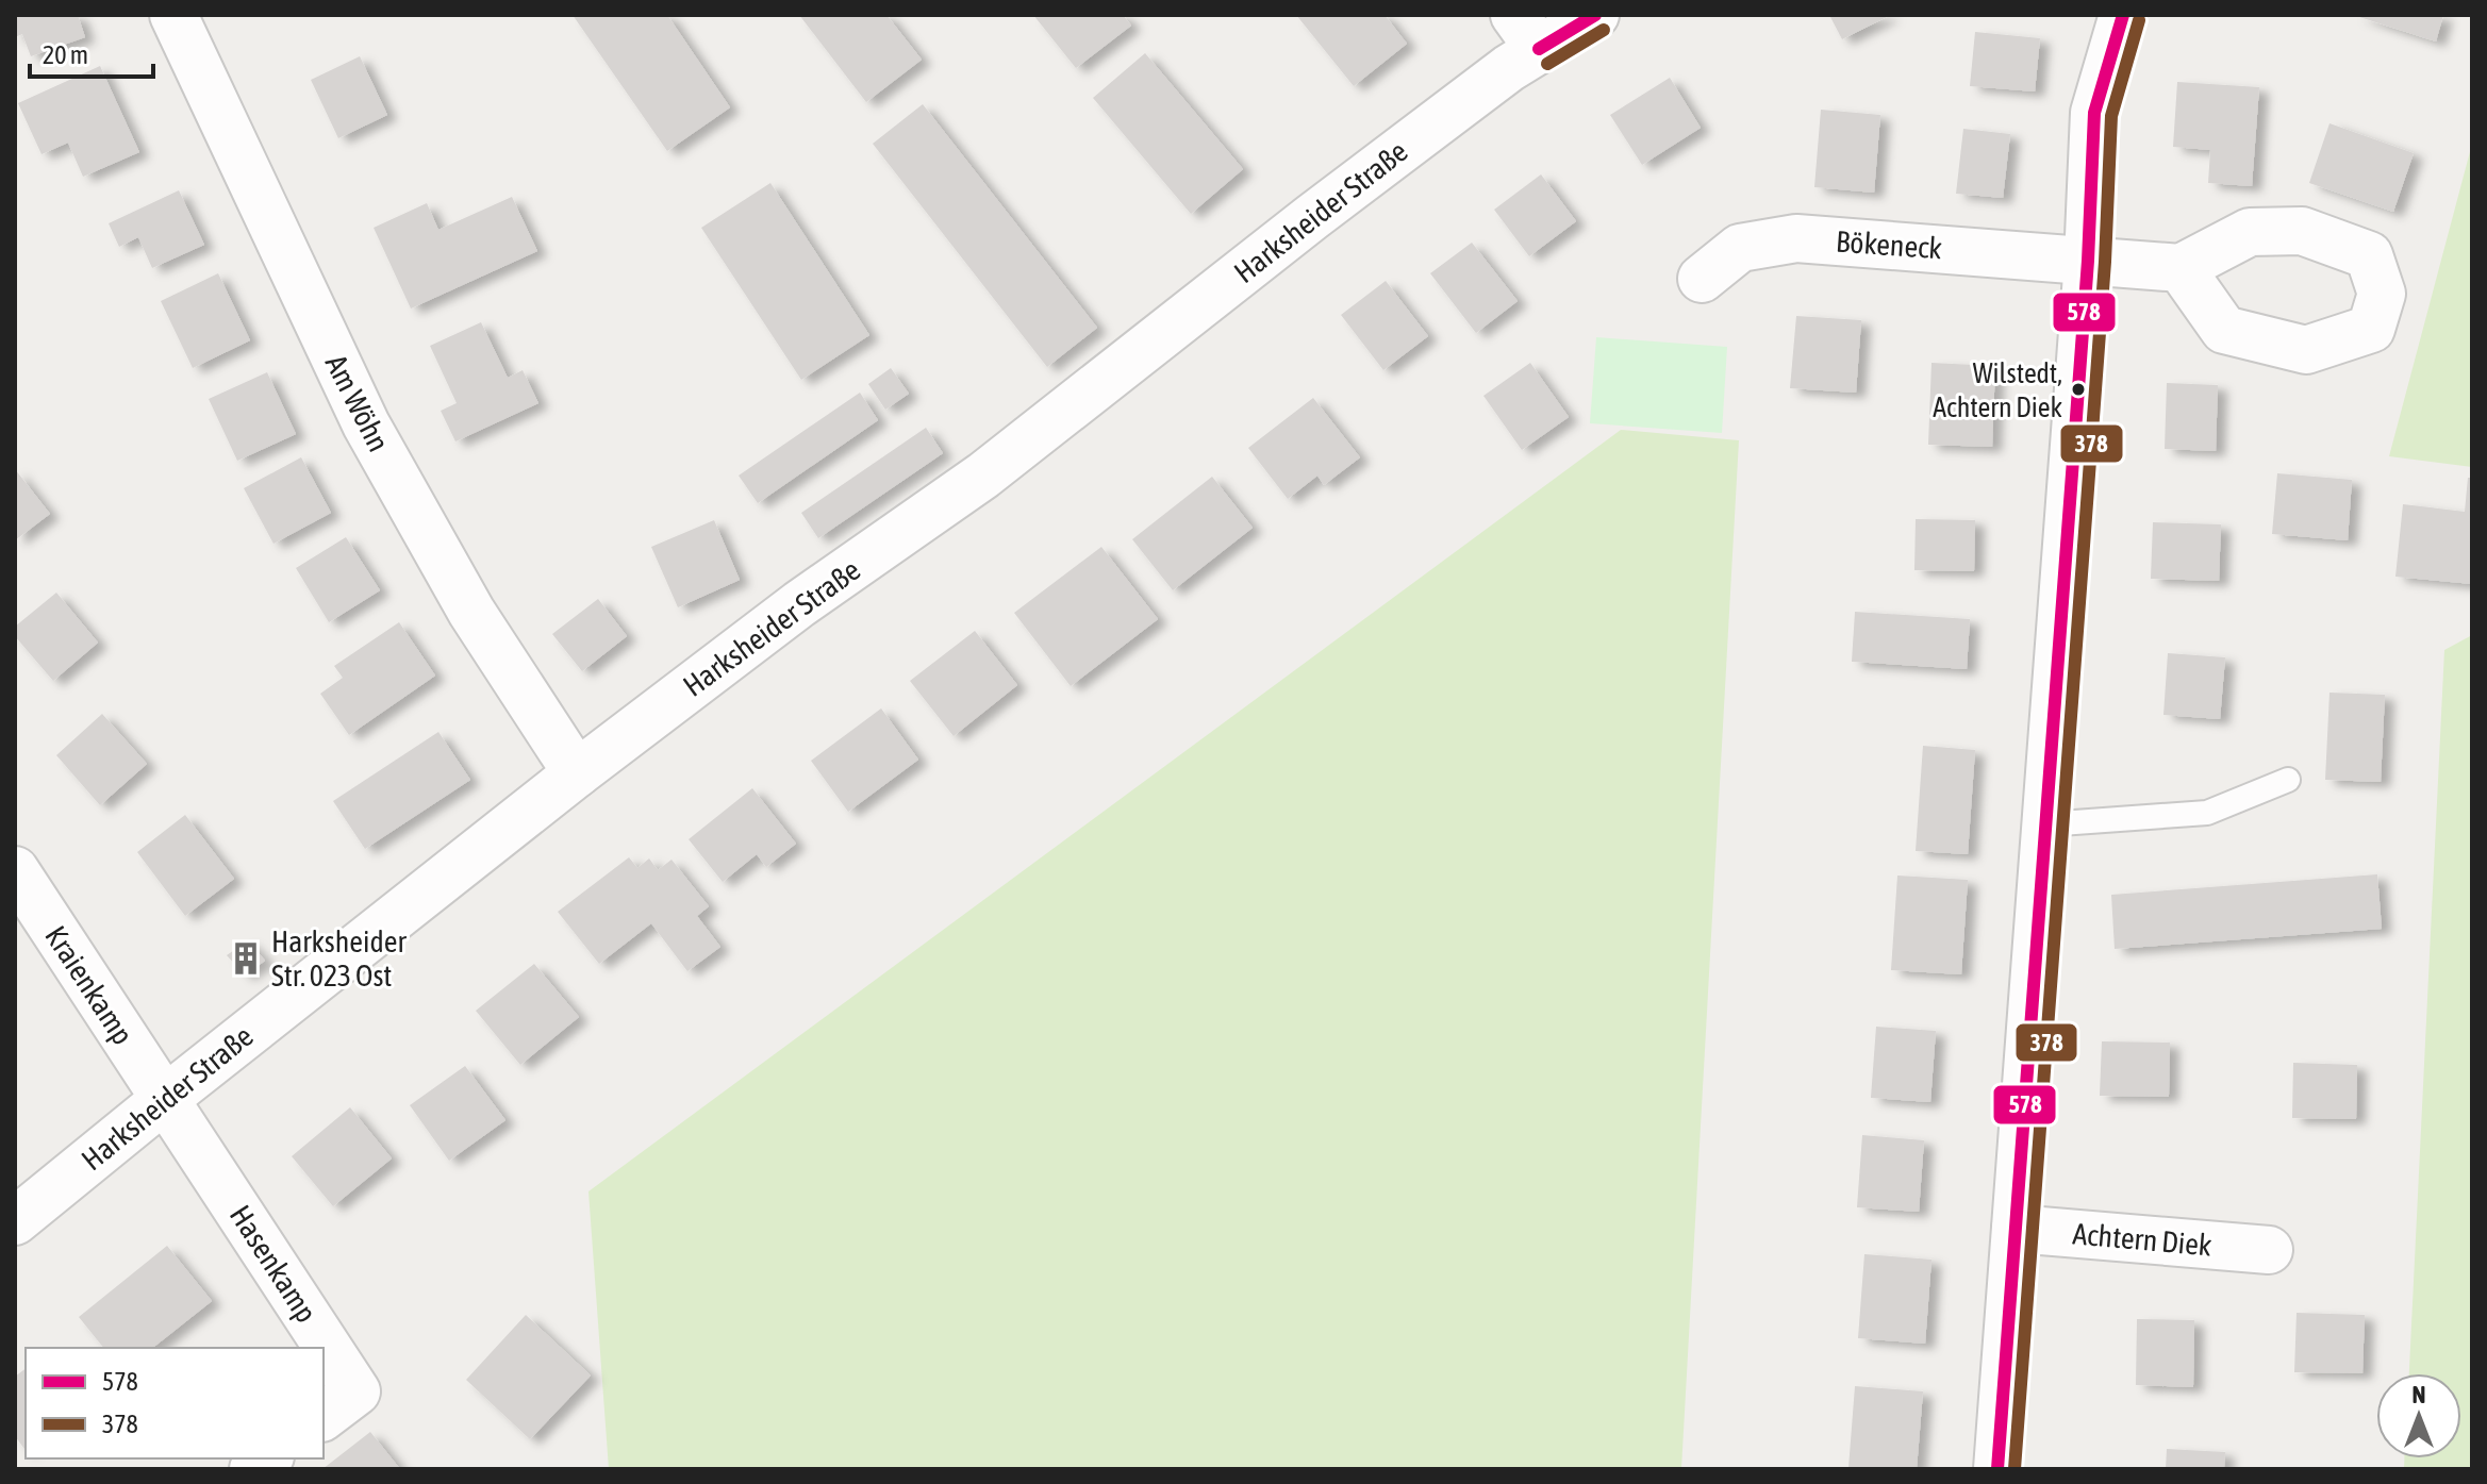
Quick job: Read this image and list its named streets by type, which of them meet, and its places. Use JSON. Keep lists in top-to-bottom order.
{
  "streets": {
    "street": [
      "Harksheider Straße",
      "Bökeneck",
      "Am Wöhn",
      "Kraienkamp",
      "Achtern Diek",
      "Hasenkamp"
    ]
  },
  "crossings": [
    ["Harksheider Straße", "Am Wöhn"],
    ["Harksheider Straße", "Kraienkamp"],
    ["Harksheider Straße", "Hasenkamp"],
    ["Kraienkamp", "Hasenkamp"]
  ],
  "places": {
    "other": ["Wilstedt, Achtern Diek"],
    "building": ["Harksheider Str. 023 Ost"]
  },
  "lines": ["transit line 578", "transit line 378"],
  "legend": ["578", "378"],
  "scale_bar": "20 m",
  "north": "top"
}
